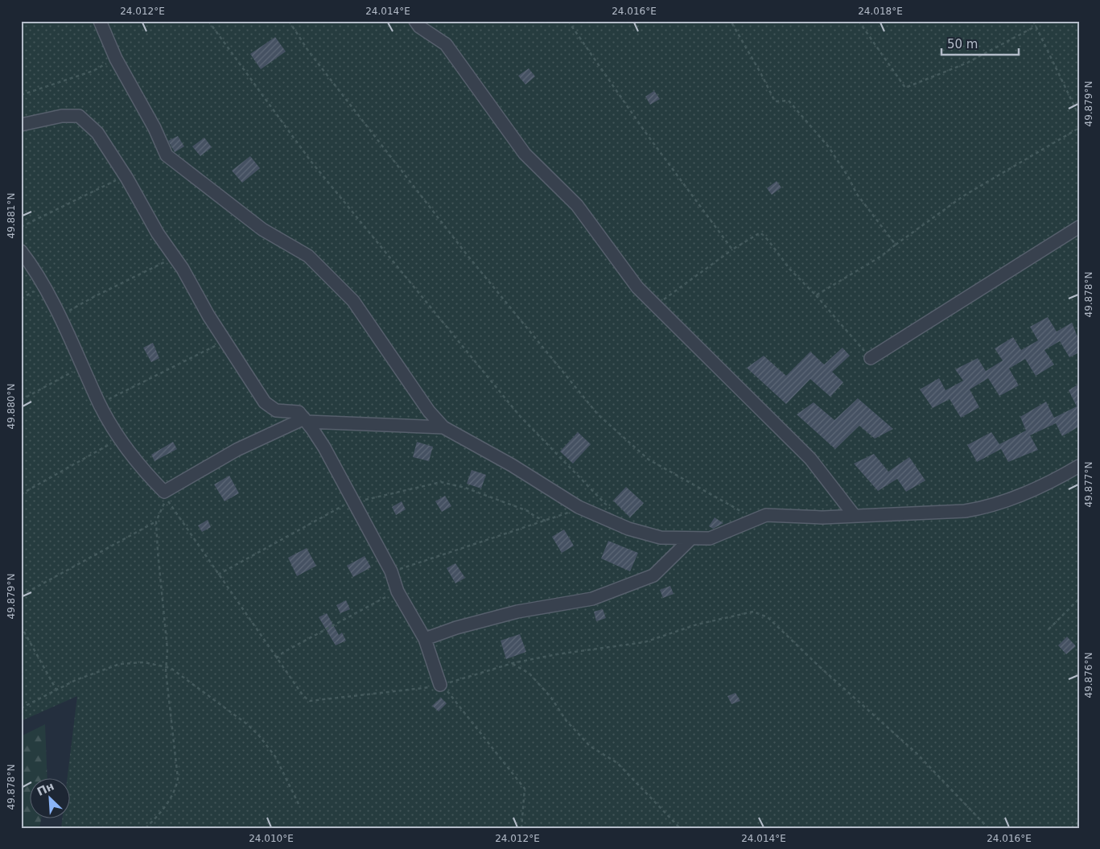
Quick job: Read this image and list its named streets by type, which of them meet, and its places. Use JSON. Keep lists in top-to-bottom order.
{
  "scale_bar": "50 m",
  "north": "top left",
  "coordinates": [
    "24.012°E",
    "24.014°E",
    "24.016°E",
    "24.018°E",
    "49.879°N",
    "49.881°N",
    "49.878°N",
    "49.880°N",
    "49.877°N",
    "49.876°N",
    "24.010°E"
  ]
}
